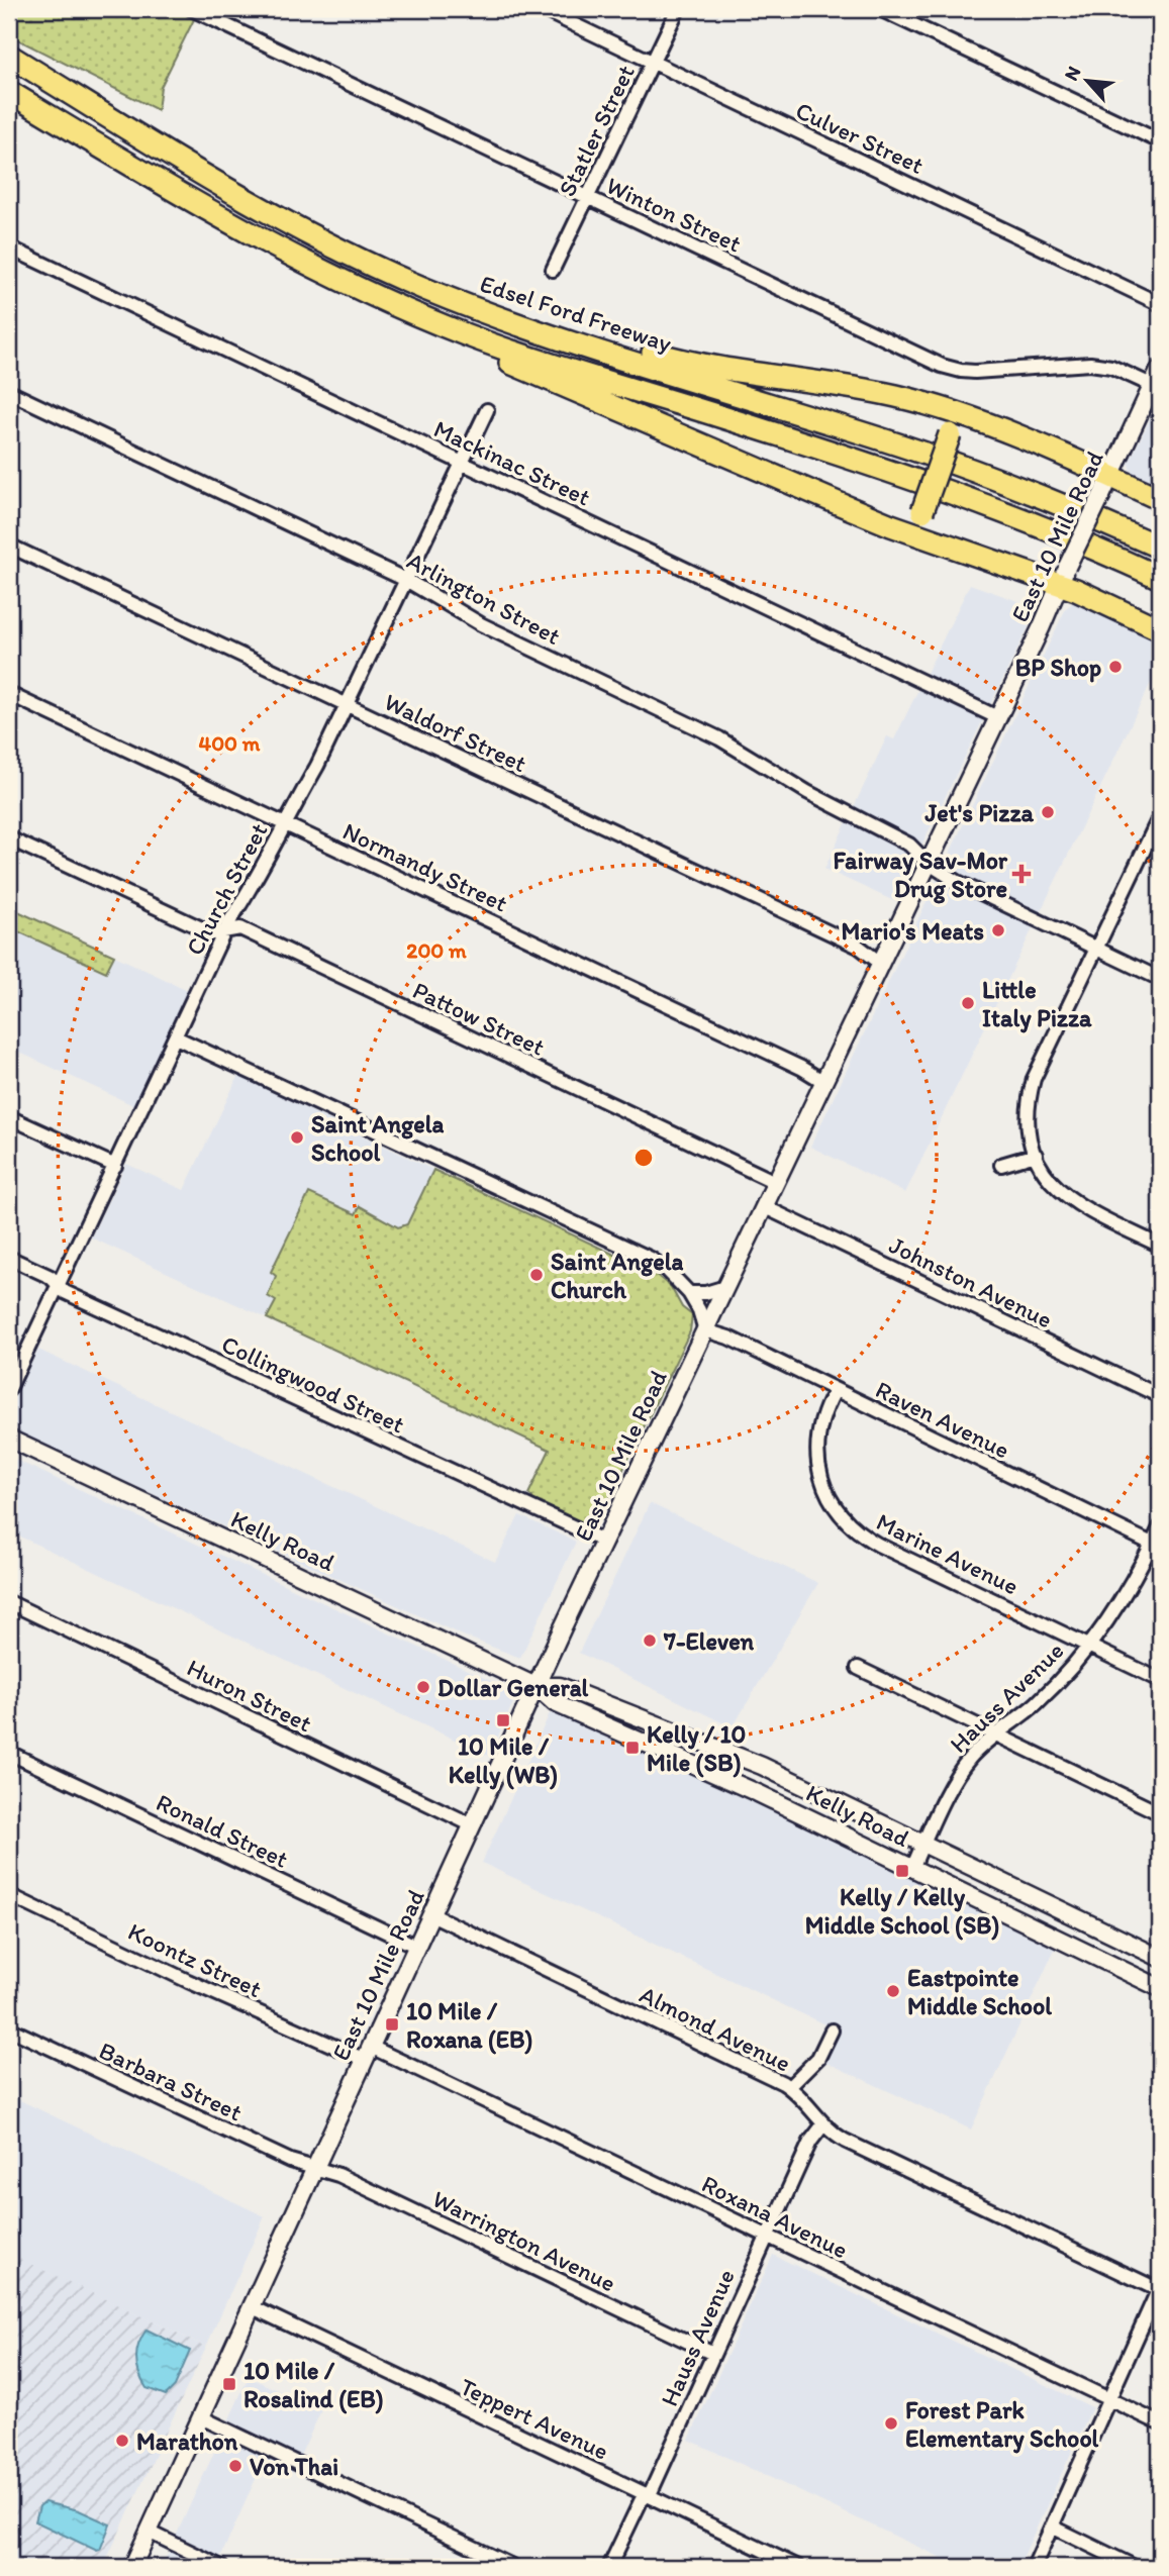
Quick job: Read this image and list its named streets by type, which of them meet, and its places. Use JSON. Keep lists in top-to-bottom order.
{
  "streets": {
    "highway": ["Edsel Ford Freeway"],
    "main road": ["East 10 Mile Road", "Kelly Road"],
    "street": [
      "Statler Street",
      "Culver Street",
      "Winton Street",
      "Mackinac Street",
      "Arlington Street",
      "Waldorf Street",
      "Normandy Street",
      "Church Street",
      "Pattow Street",
      "Johnston Avenue",
      "Collingwood Street",
      "Raven Avenue",
      "Marine Avenue",
      "Huron Street",
      "Hauss Avenue",
      "Ronald Street",
      "Koontz Street",
      "Almond Avenue",
      "Barbara Street",
      "Roxana Avenue",
      "Warrington Avenue",
      "Teppert Avenue"
    ]
  },
  "crossings": [
    ["Statler Street", "Culver Street"],
    ["Statler Street", "Winton Street"],
    ["Winton Street", "East 10 Mile Road"],
    ["Mackinac Street", "East 10 Mile Road"],
    ["Mackinac Street", "Church Street"],
    ["East 10 Mile Road", "Arlington Street"],
    ["East 10 Mile Road", "Waldorf Street"],
    ["East 10 Mile Road", "Normandy Street"],
    ["East 10 Mile Road", "Pattow Street"],
    ["East 10 Mile Road", "Johnston Avenue"],
    ["East 10 Mile Road", "Collingwood Street"],
    ["East 10 Mile Road", "Raven Avenue"],
    ["East 10 Mile Road", "Kelly Road"],
    ["East 10 Mile Road", "Huron Street"],
    ["East 10 Mile Road", "Ronald Street"],
    ["East 10 Mile Road", "Koontz Street"],
    ["East 10 Mile Road", "Almond Avenue"],
    ["East 10 Mile Road", "Barbara Street"],
    ["East 10 Mile Road", "Roxana Avenue"],
    ["East 10 Mile Road", "Warrington Avenue"],
    ["East 10 Mile Road", "Teppert Avenue"],
    ["Arlington Street", "Church Street"],
    ["Waldorf Street", "Church Street"],
    ["Normandy Street", "Church Street"],
    ["Church Street", "Pattow Street"],
    ["Church Street", "Collingwood Street"],
    ["Raven Avenue", "Marine Avenue"],
    ["Raven Avenue", "Hauss Avenue"],
    ["Kelly Road", "Hauss Avenue"],
    ["Marine Avenue", "Hauss Avenue"],
    ["Hauss Avenue", "Almond Avenue"],
    ["Hauss Avenue", "Roxana Avenue"],
    ["Hauss Avenue", "Warrington Avenue"],
    ["Hauss Avenue", "Teppert Avenue"],
    ["Koontz Street", "Roxana Avenue"],
    ["Barbara Street", "Warrington Avenue"]
  ],
  "places": {
    "other": [
      "BP Shop",
      "Jet's Pizza",
      "Mario's Meats",
      "Little Italy Pizza",
      "Saint Angela School",
      "Saint Angela Church",
      "7-Eleven",
      "Dollar General",
      "Eastpointe Middle School",
      "Forest Park Elementary School",
      "Marathon",
      "Von Thai"
    ],
    "health": ["Fairway Sav-Mor Drug Store"],
    "transit": [
      "10 Mile / Kelly (WB)",
      "Kelly / 10 Mile (SB)",
      "Kelly / Kelly Middle School (SB)",
      "10 Mile / Roxana (EB)",
      "10 Mile / Rosalind (EB)"
    ]
  },
  "north": "top left",
  "rings": ["400 m", "200 m"]
}
